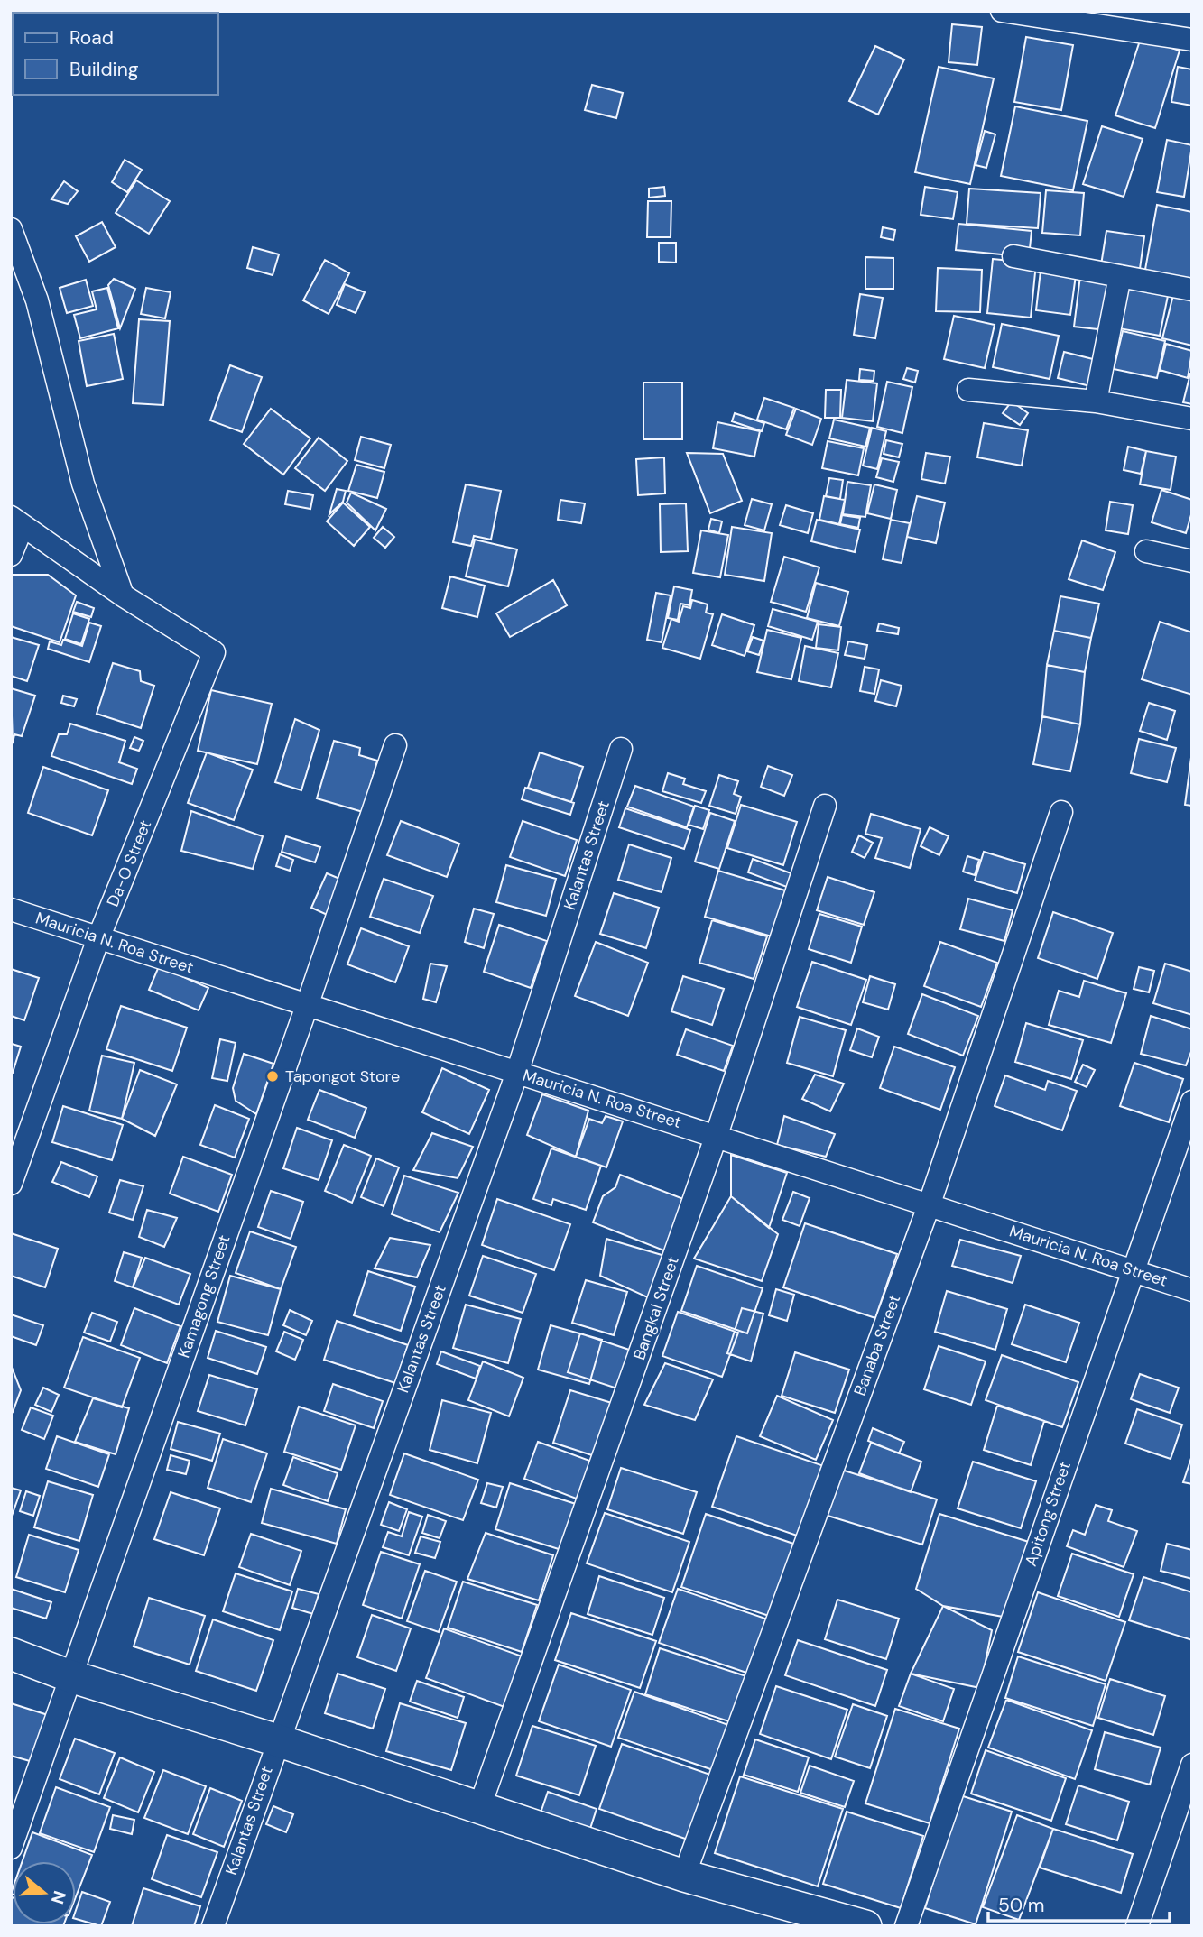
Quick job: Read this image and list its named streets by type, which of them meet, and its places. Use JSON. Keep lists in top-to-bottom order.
{
  "streets": {
    "street": [
      "Kalantas Street",
      "Da-O Street",
      "Mauricia N. Roa Street",
      "Kamagong Street",
      "Bangkal Street",
      "Banaba Street",
      "Apitong Street"
    ]
  },
  "crossings": [
    ["Kalantas Street", "Mauricia N. Roa Street"],
    ["Da-O Street", "Mauricia N. Roa Street"],
    ["Mauricia N. Roa Street", "Kamagong Street"],
    ["Mauricia N. Roa Street", "Bangkal Street"],
    ["Mauricia N. Roa Street", "Banaba Street"],
    ["Mauricia N. Roa Street", "Apitong Street"]
  ],
  "places": ["Tapongot Store"],
  "legend": ["Road", "Building"],
  "scale_bar": "50 m",
  "north": "right"
}
